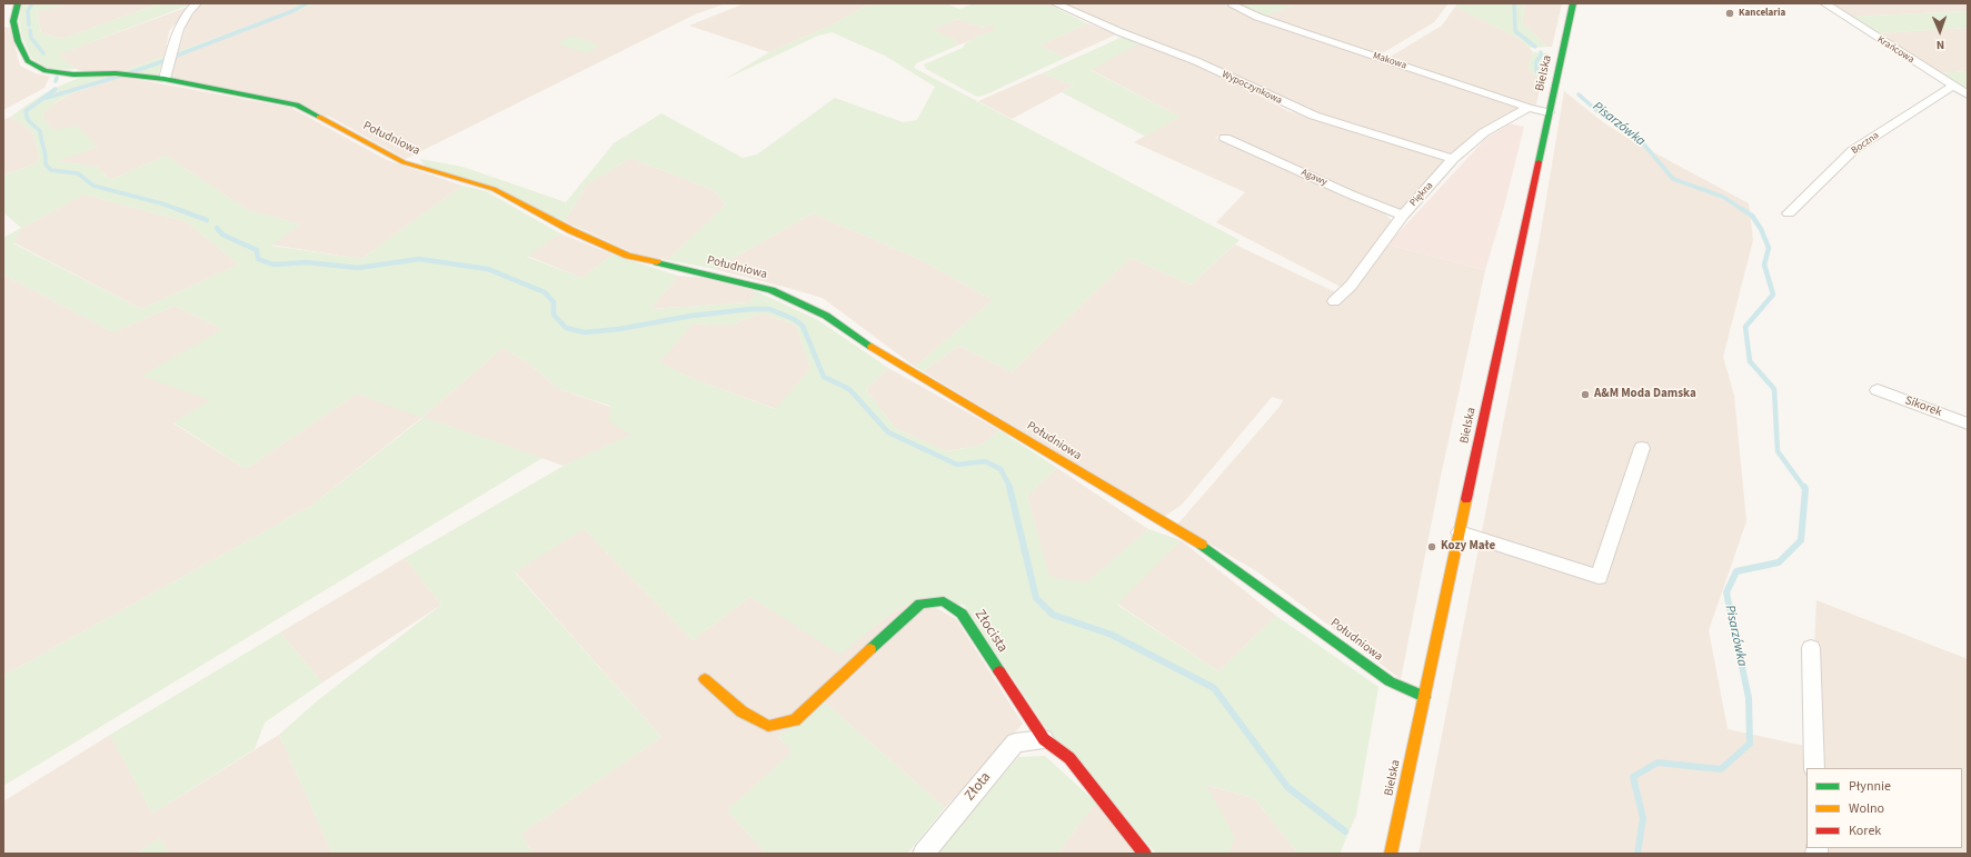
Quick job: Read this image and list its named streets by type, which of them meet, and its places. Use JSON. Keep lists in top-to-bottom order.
{
  "streets": {
    "street": [
      "Krańcowa",
      "Makowa",
      "Bielska",
      "Wypoczynkowa",
      "Południowa",
      "Boczna",
      "Agawy",
      "Piękna",
      "Sikorek",
      "Złocista",
      "Złota"
    ]
  },
  "crossings": [
    ["Krańcowa", "Boczna"],
    ["Makowa", "Bielska"],
    ["Makowa", "Piękna"],
    ["Bielska", "Południowa"],
    ["Wypoczynkowa", "Piękna"],
    ["Agawy", "Piękna"],
    ["Złocista", "Złota"]
  ],
  "water": ["Pisarzówka"],
  "places": ["Kancelaria", "A&M Moda Damska", "Kozy Małe"],
  "legend": ["Płynnie", "Wolno", "Korek"],
  "north": "bottom"
}
